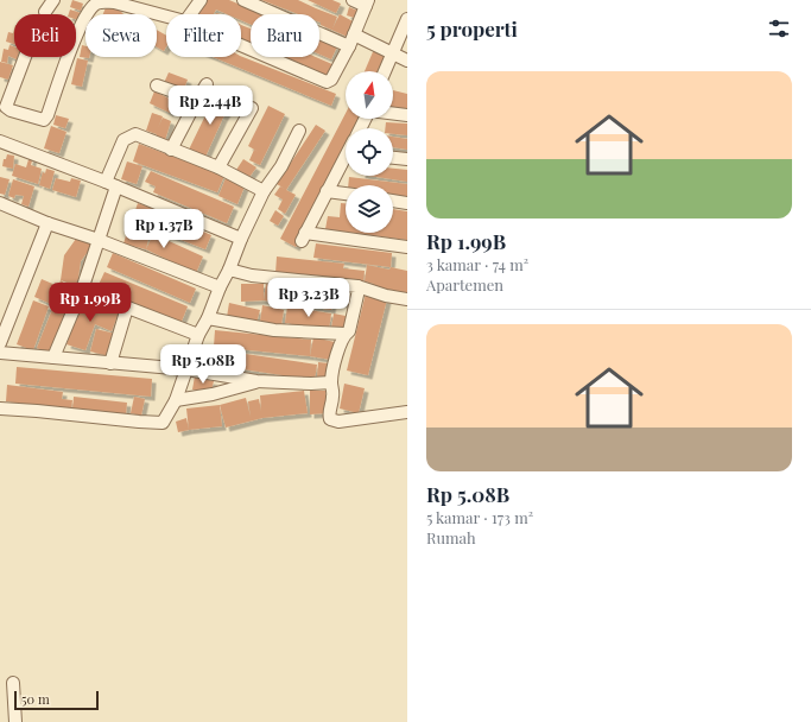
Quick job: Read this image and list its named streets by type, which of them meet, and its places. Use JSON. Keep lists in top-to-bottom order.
{
  "scale_bar": "50 m",
  "north": "top",
  "page": {
    "heading": "5 properti",
    "chip": [
      "Beli",
      "Sewa",
      "Filter",
      "Baru"
    ],
    "list": [
      {
        "name": "Rp 1.99B",
        "note": "3 kamar · 74 m² · Apartemen"
      },
      {
        "name": "Rp 5.08B",
        "note": "5 kamar · 173 m² · Rumah"
      }
    ],
    "price": [
      "Rp 2.44B",
      "Rp 1.37B",
      "Rp 3.23B",
      "Rp 1.99B",
      "Rp 5.08B"
    ],
    "scale": "50 m"
  }
}
